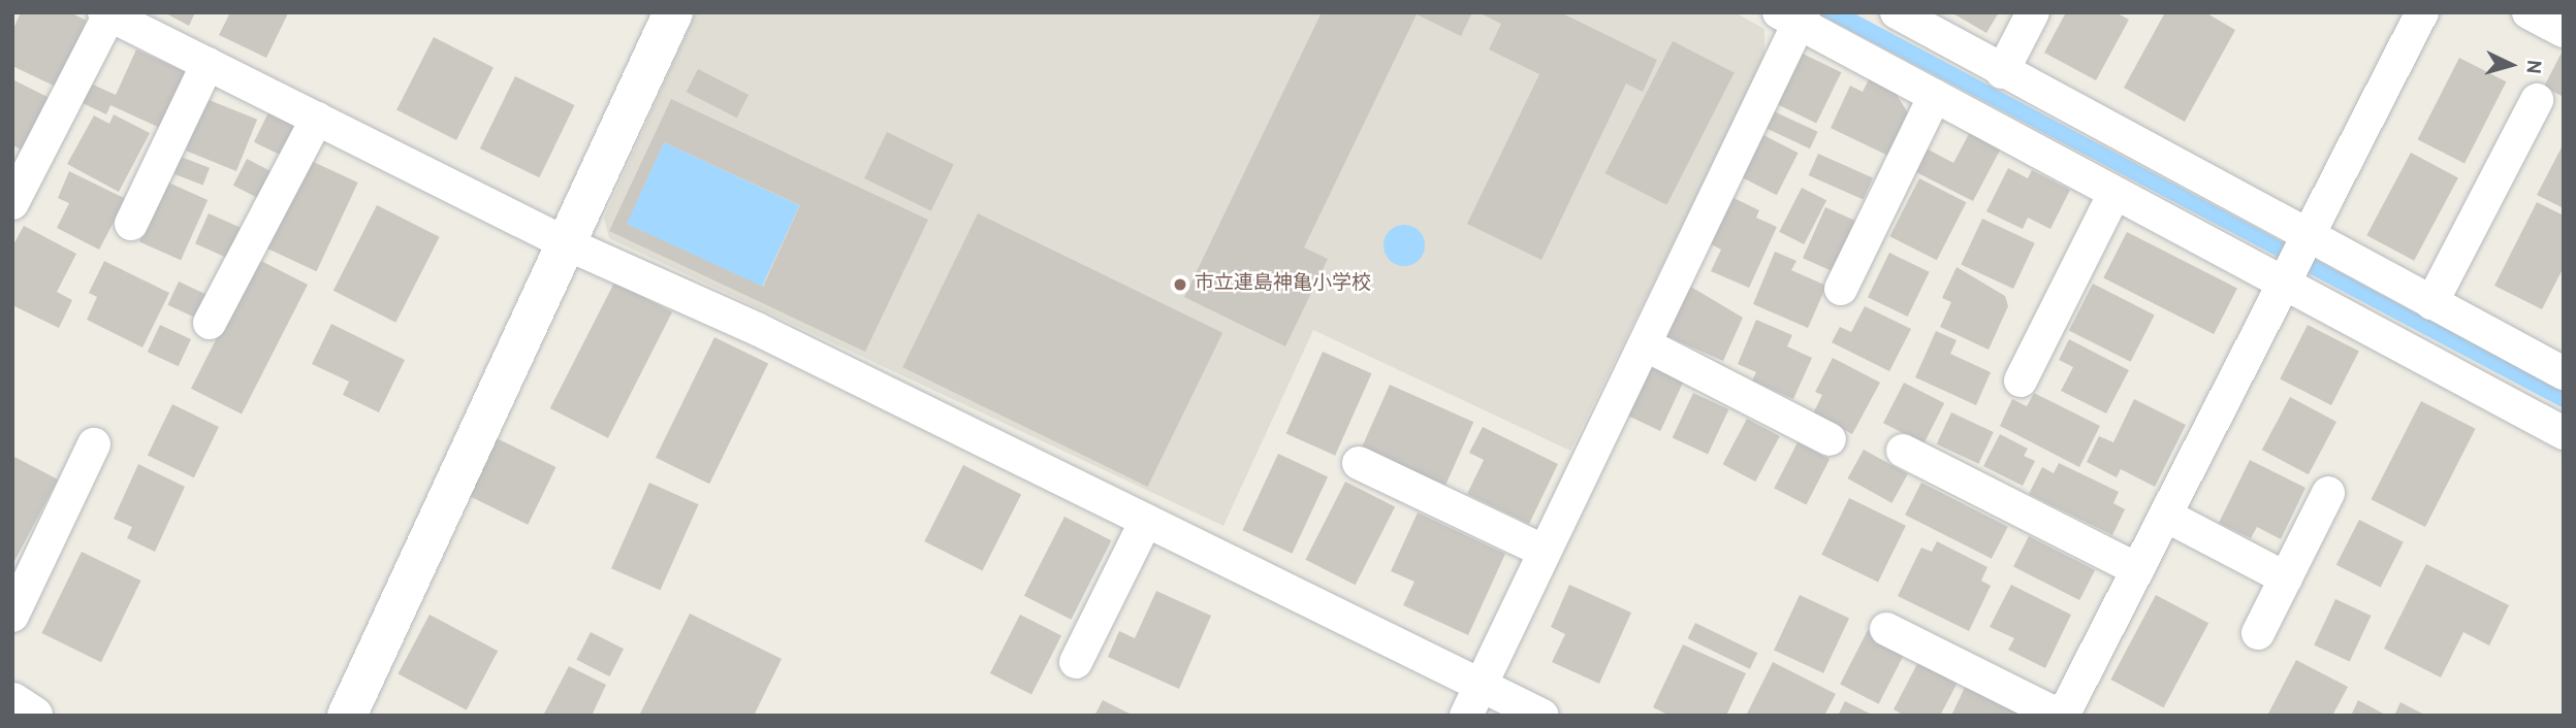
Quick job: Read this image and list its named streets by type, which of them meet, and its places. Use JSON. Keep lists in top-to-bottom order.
{
  "places": ["市立連島神亀小学校"],
  "north": "right"
}
